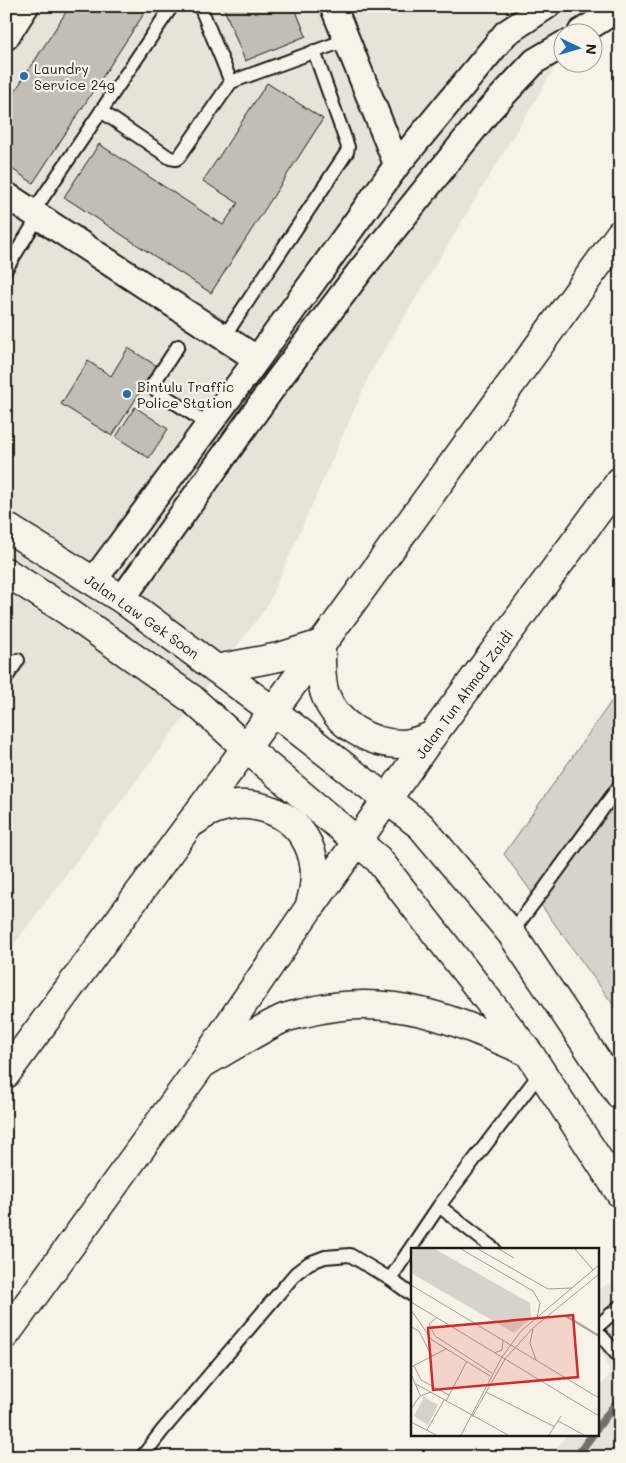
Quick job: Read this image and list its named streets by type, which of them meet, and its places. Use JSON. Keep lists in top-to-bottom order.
{
  "streets": {
    "main road": ["Jalan Law Gek Soon", "Jalan Tun Ahmad Zaidi"]
  },
  "crossings": [
    ["Jalan Law Gek Soon", "Jalan Tun Ahmad Zaidi"]
  ],
  "places": ["Laundry Service 24g", "Bintulu Traffic Police Station"],
  "north": "right"
}
